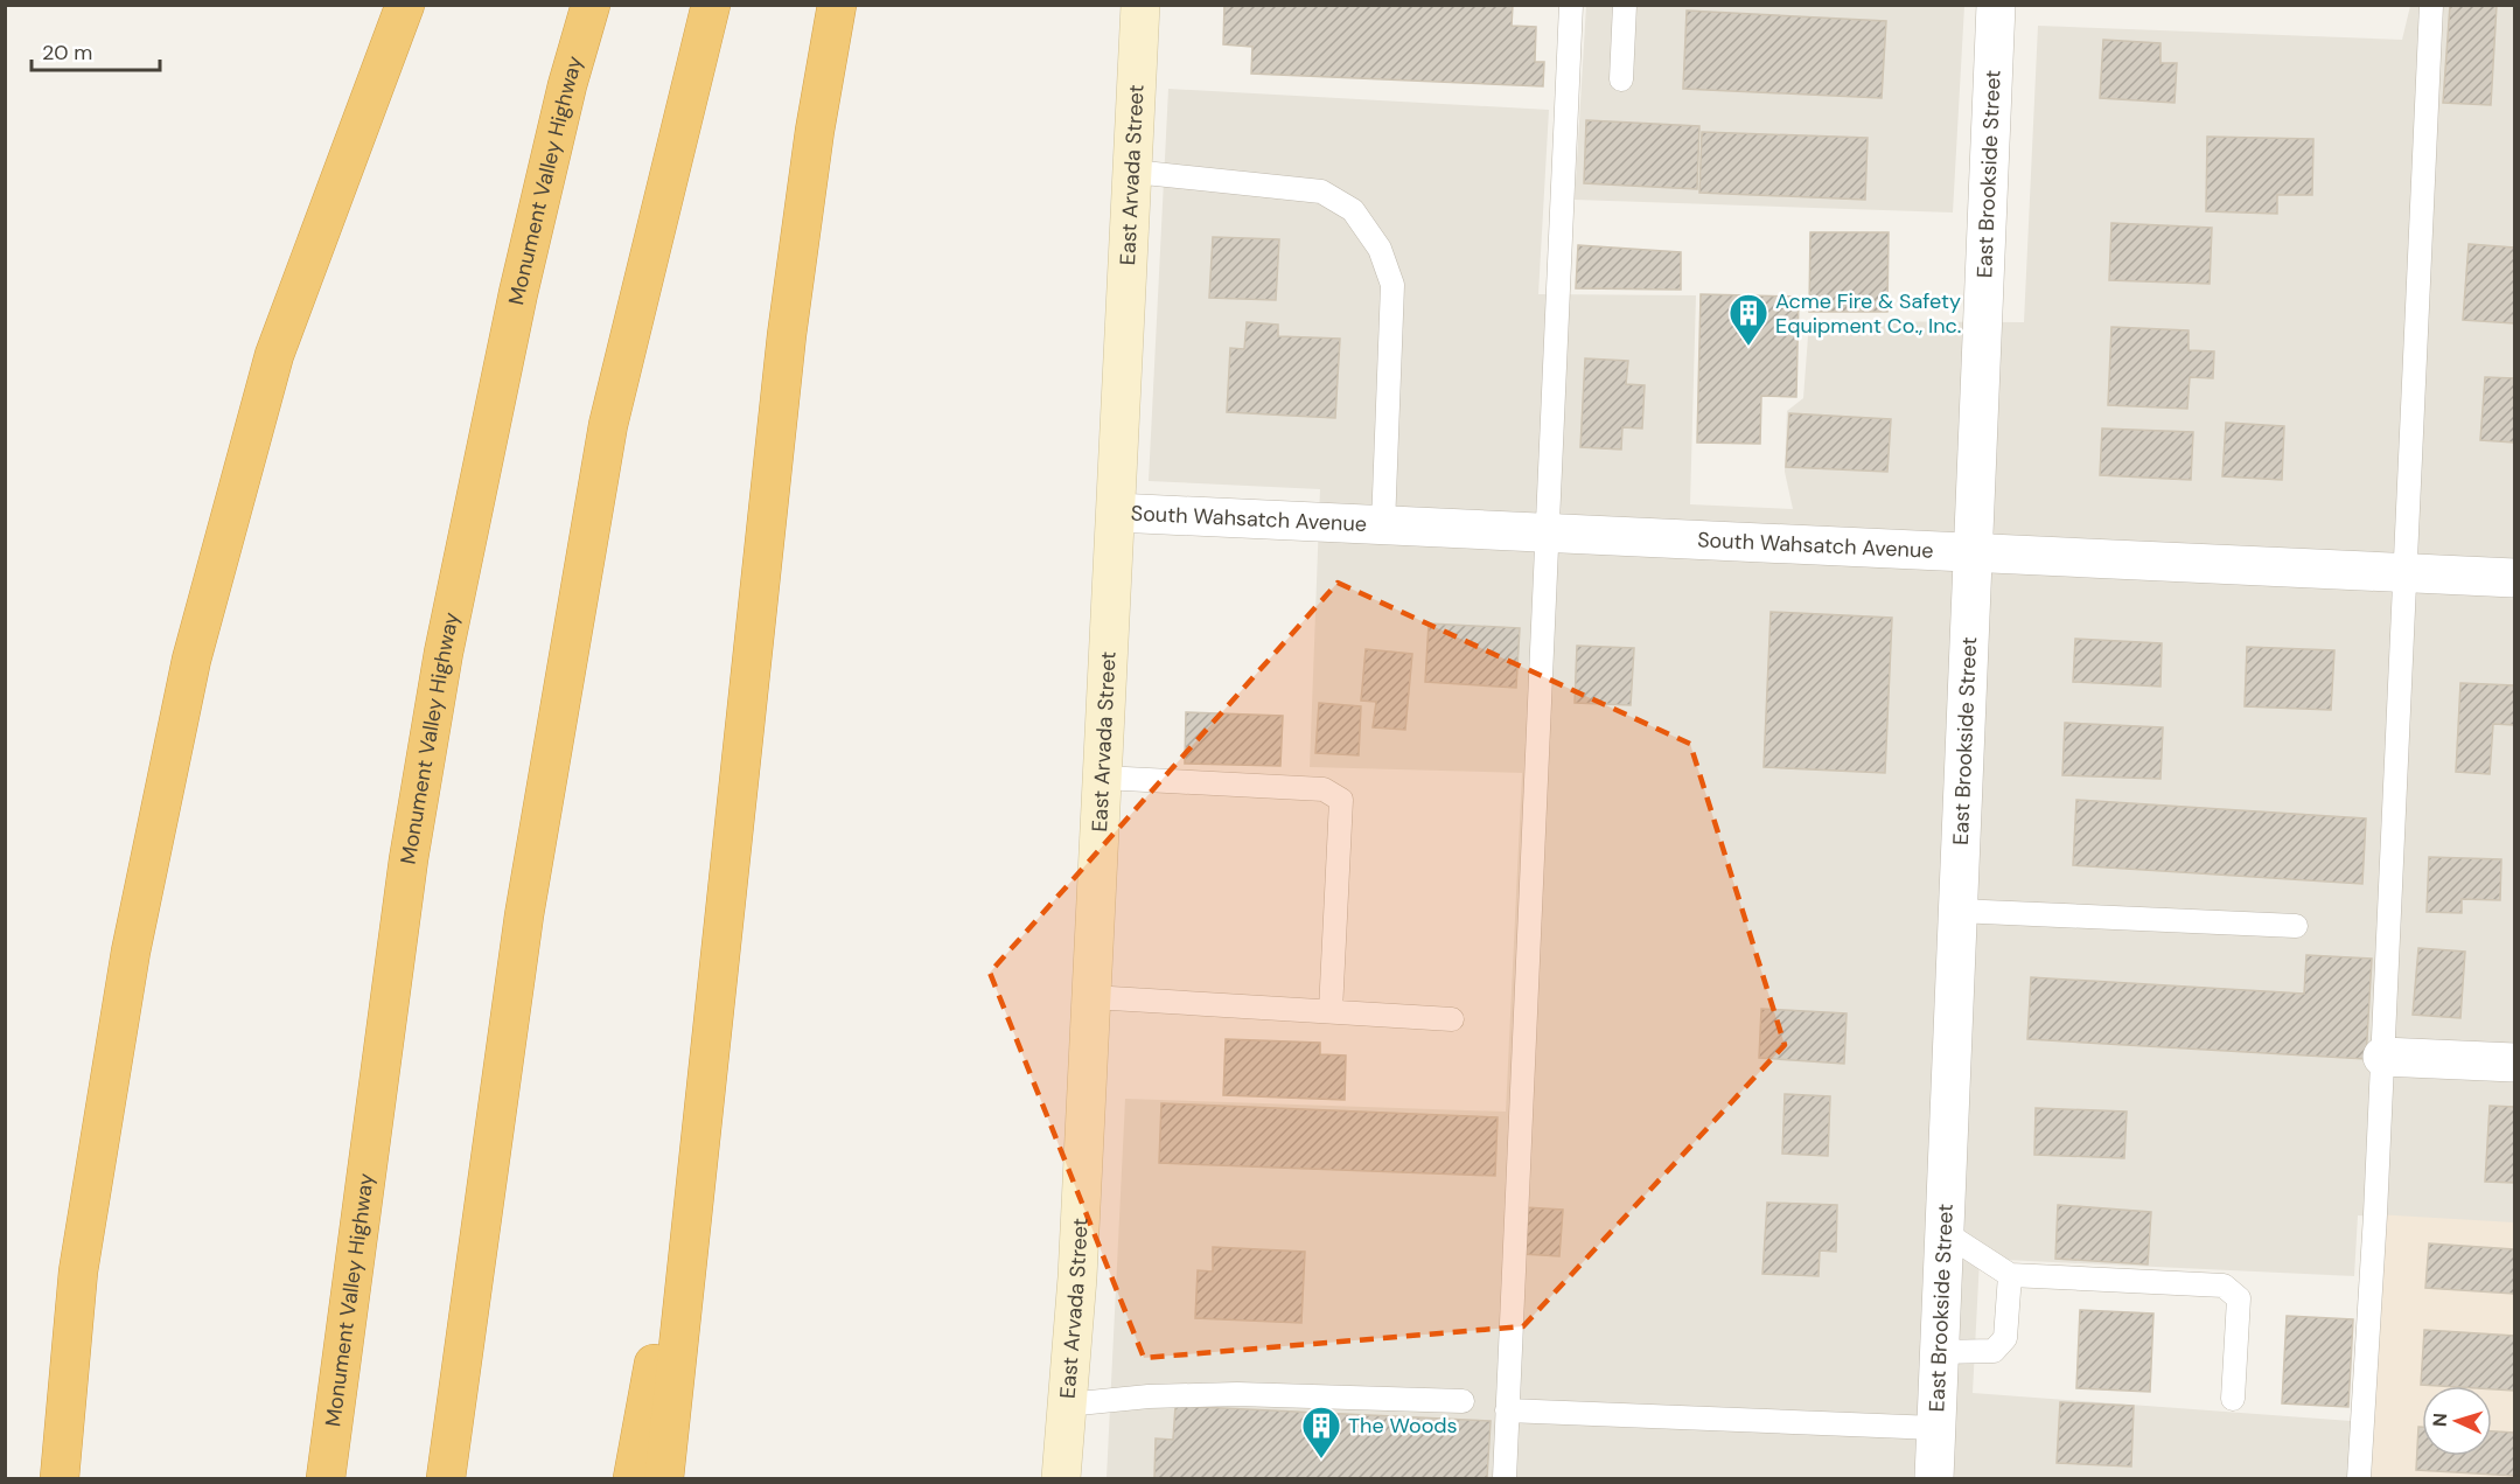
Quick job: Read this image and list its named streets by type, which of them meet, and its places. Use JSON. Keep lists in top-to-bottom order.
{
  "streets": {
    "highway": ["Monument Valley Highway"],
    "street": ["East Arvada Street", "East Brookside Street", "South Wahsatch Avenue"]
  },
  "crossings": [
    ["East Arvada Street", "South Wahsatch Avenue"],
    ["East Brookside Street", "South Wahsatch Avenue"]
  ],
  "places": {
    "building": ["Acme Fire & Safety Equipment Co., Inc.", "The Woods"]
  },
  "scale_bar": "20 m",
  "north": "left"
}
